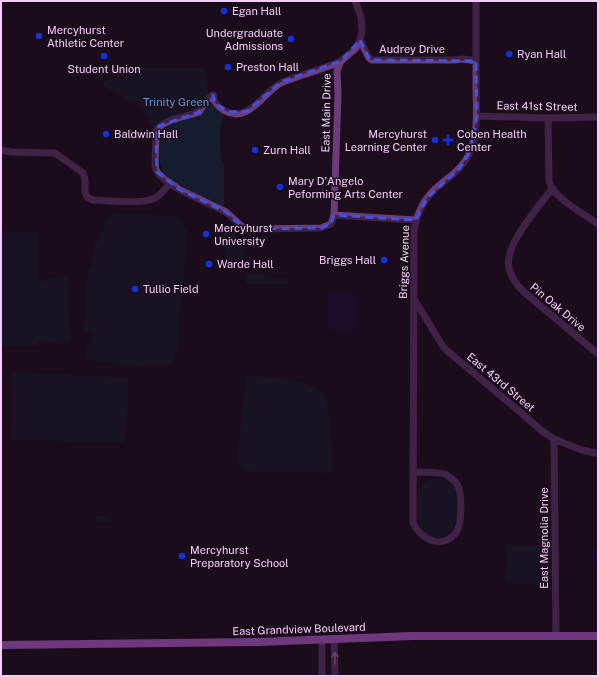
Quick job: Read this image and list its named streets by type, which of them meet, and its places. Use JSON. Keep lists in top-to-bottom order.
{
  "streets": {
    "street": [
      "Audrey Drive",
      "East 41st Street",
      "East Main Drive",
      "Briggs Avenue",
      "Pin Oak Drive",
      "East 43rd Street",
      "East Magnolia Drive",
      "East Grandview Boulevard"
    ]
  },
  "crossings": [
    ["Audrey Drive", "East Main Drive"],
    ["Audrey Drive", "Briggs Avenue"],
    ["East 41st Street", "Briggs Avenue"],
    ["Briggs Avenue", "East 43rd Street"],
    ["East 43rd Street", "East Magnolia Drive"],
    ["East Magnolia Drive", "East Grandview Boulevard"]
  ],
  "parks": ["Trinity Green"],
  "places": {
    "other": [
      "Egan Hall",
      "Mercyhurst Athletic Center",
      "Undergraduate Admissions",
      "Ryan Hall",
      "Student Union",
      "Preston Hall",
      "Baldwin Hall",
      "Mercyhurst Learning Center",
      "Zurn Hall",
      "Mary D'Angelo Peforming Arts Center",
      "Mercyhurst University",
      "Briggs Hall",
      "Warde Hall",
      "Tullio Field",
      "Mercyhurst Preparatory School"
    ],
    "health": ["Coben Health Center"]
  }
}
